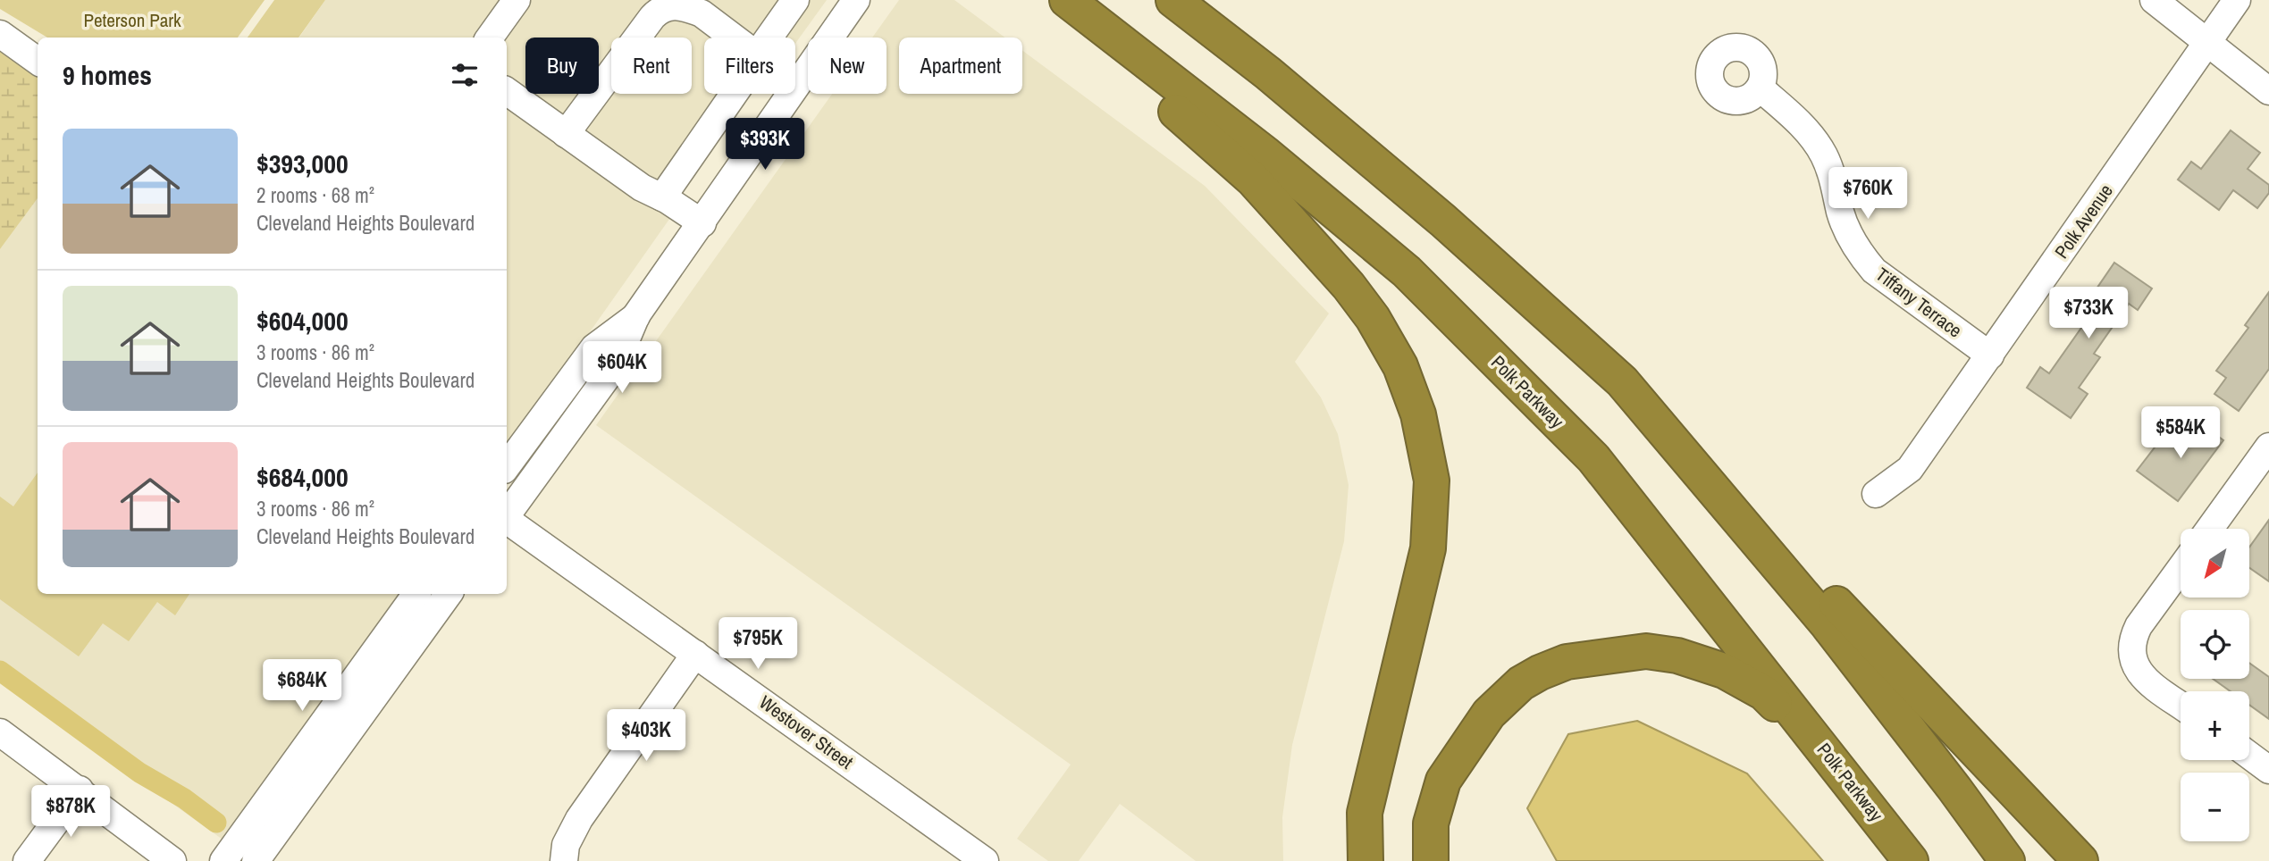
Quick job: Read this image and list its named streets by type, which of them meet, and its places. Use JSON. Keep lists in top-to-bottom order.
{
  "streets": {
    "highway": ["Polk Parkway"],
    "street": ["Polk Avenue", "Tiffany Terrace", "Westover Street"]
  },
  "crossings": [
    ["Polk Avenue", "Tiffany Terrace"]
  ],
  "parks": ["Peterson Park"],
  "north": "bottom left",
  "page": {
    "chip": [
      "Buy",
      "Rent",
      "Filters",
      "New",
      "Apartment"
    ],
    "heading": "9 homes",
    "list": [
      {
        "name": "$393,000",
        "note": "2 rooms · 68 m² · Cleveland Heights Boulevard"
      },
      {
        "name": "$604,000",
        "note": "3 rooms · 86 m² · Cleveland Heights Boulevard"
      },
      {
        "name": "$684,000",
        "note": "3 rooms · 86 m² · Cleveland Heights Boulevard"
      }
    ],
    "price": [
      "$393K",
      "$760K",
      "$733K",
      "$604K",
      "$584K",
      "$795K",
      "$684K",
      "$403K",
      "$878K"
    ],
    "map_buttons": ["+", "−"]
  }
}
